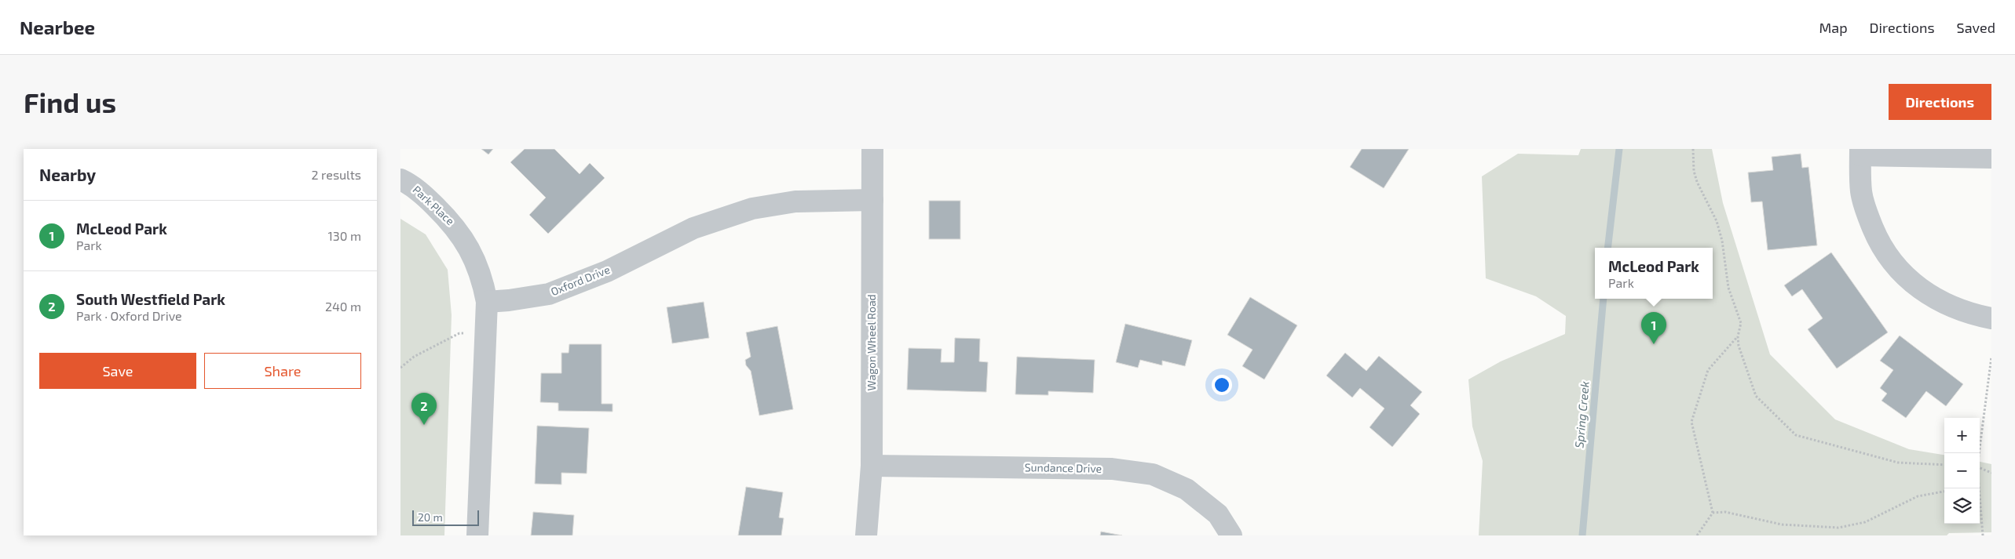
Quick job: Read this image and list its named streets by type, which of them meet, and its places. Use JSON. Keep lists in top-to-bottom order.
{
  "streets": {
    "street": [
      "Park Place",
      "Oxford Drive",
      "Wagon Wheel Road",
      "Sundance Drive"
    ]
  },
  "crossings": [
    ["Park Place", "Oxford Drive"],
    ["Oxford Drive", "Wagon Wheel Road"],
    ["Wagon Wheel Road", "Sundance Drive"]
  ],
  "water": ["Spring Creek"],
  "scale_bar": "20 m",
  "page": {
    "header": "Nearbee",
    "nav": ["Map", "Directions", "Saved"],
    "buttons": [
      "Directions",
      ["Save", "Share"]
    ],
    "title": "Find us",
    "heading": ["Nearby", "2 results"],
    "list": [
      {
        "mark": "1",
        "name": "McLeod Park",
        "note": "Park",
        "value": "130 m"
      },
      {
        "mark": "2",
        "name": "South Westfield Park",
        "note": "Park · Oxford Drive",
        "value": "240 m"
      }
    ],
    "popup": ["McLeod Park", "Park"],
    "pins": ["1", "2"],
    "map_buttons": ["+", "−"],
    "scale": "20 m"
  }
}
